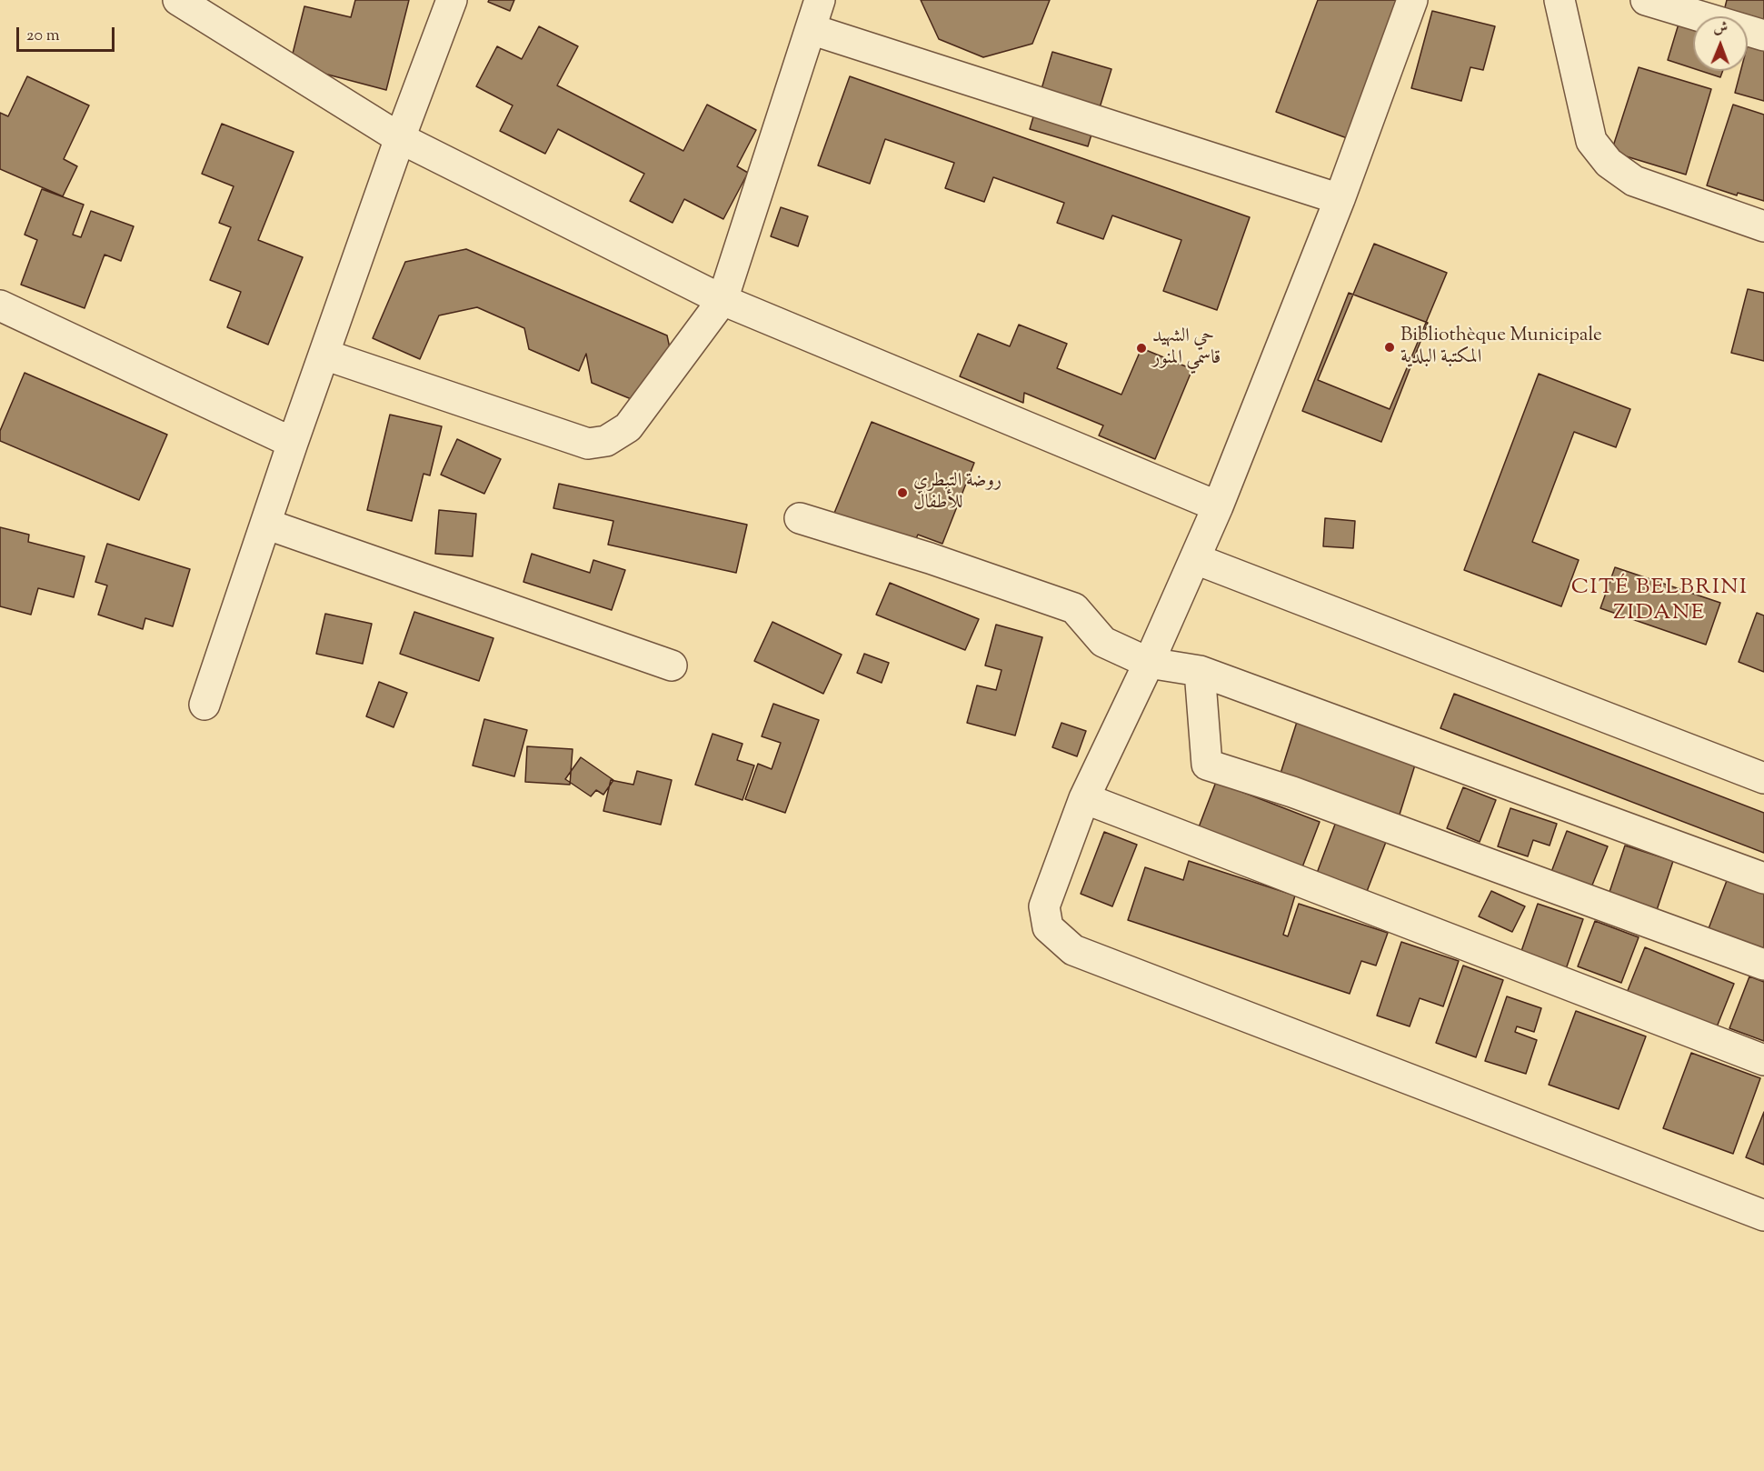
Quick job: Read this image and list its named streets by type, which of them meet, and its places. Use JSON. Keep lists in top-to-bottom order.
{
  "districts": ["CITÉ BELBRINI ZIDANE"],
  "places": ["Bibliothèque Municipale المكتبة البلدية", "حي الشهيد قاسمي المنور", "روضة التيطري للأطفال"],
  "scale_bar": "20 m",
  "north": "top"
}
